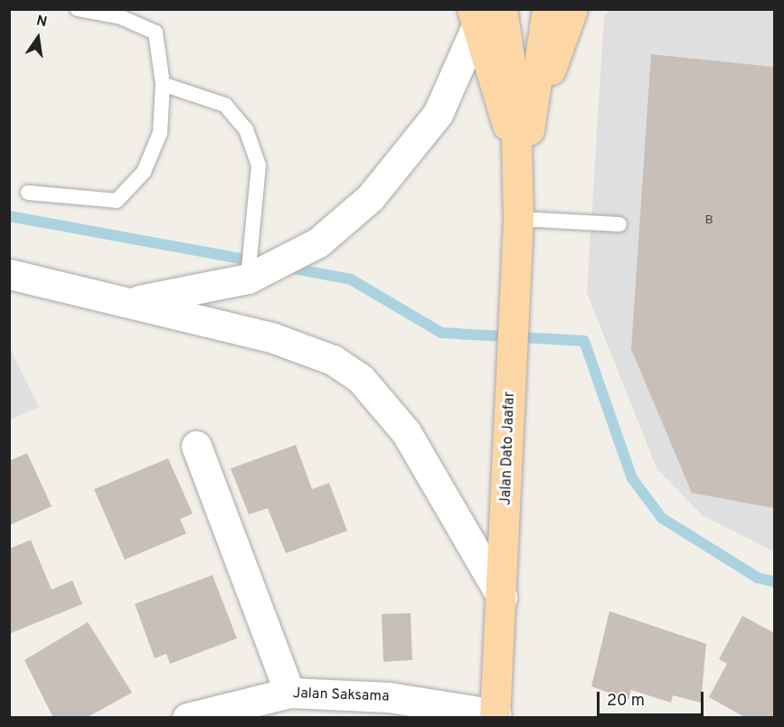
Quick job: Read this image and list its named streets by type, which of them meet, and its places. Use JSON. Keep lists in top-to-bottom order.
{
  "streets": {
    "main road": ["Jalan Dato Jaafar"],
    "street": ["Jalan Saksama"]
  },
  "crossings": [
    ["Jalan Dato Jaafar", "Jalan Saksama"]
  ],
  "house_numbers": ["B"],
  "scale_bar": "20 m",
  "north": "top"
}
